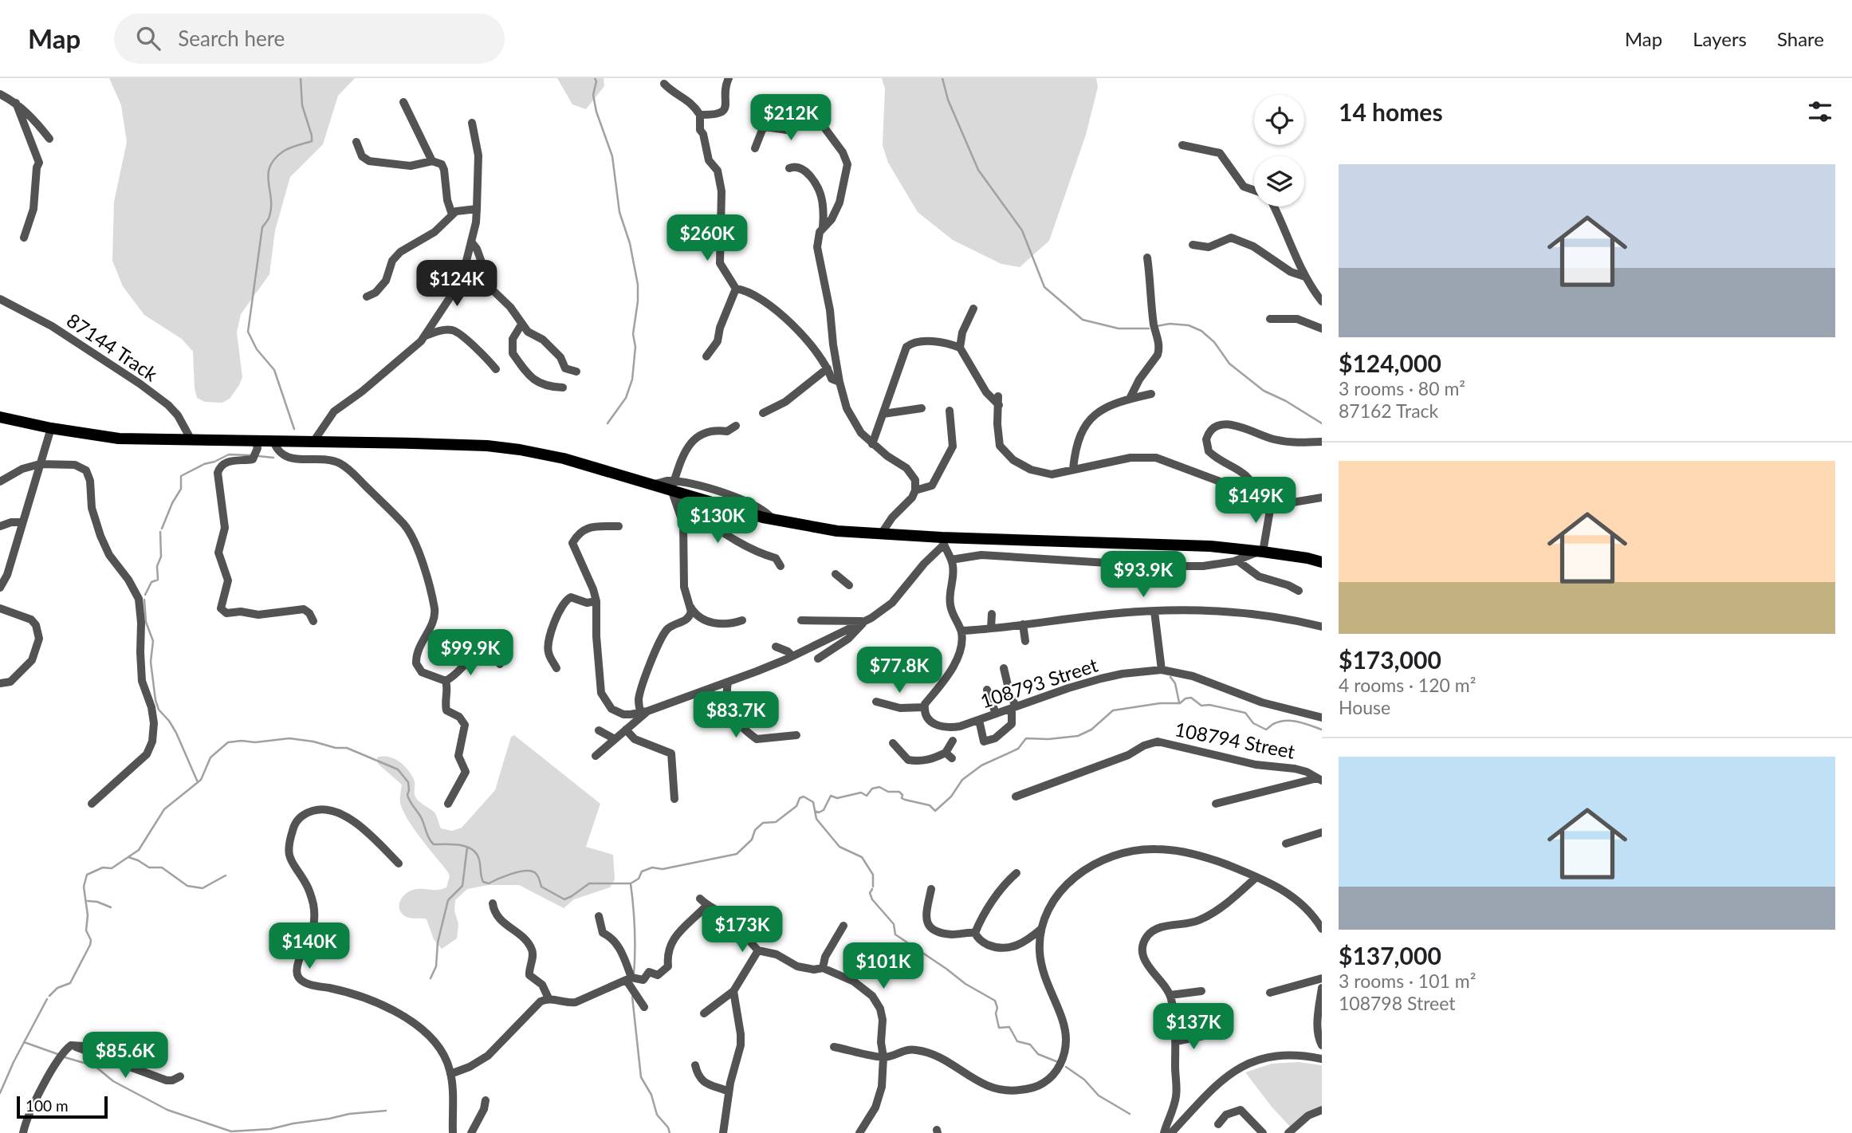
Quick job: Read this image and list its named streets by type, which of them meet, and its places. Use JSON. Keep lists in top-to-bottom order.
{
  "streets": {
    "street": ["87144 Track", "108793 Street", "108794 Street"]
  },
  "scale_bar": "100 m",
  "page": {
    "header": "Map",
    "search": "Search here",
    "nav": ["Map", "Layers", "Share"],
    "heading": "14 homes",
    "price": [
      "$212K",
      "$260K",
      "$124K",
      "$149K",
      "$130K",
      "$93.9K",
      "$99.9K",
      "$77.8K",
      "$83.7K",
      "$173K",
      "$140K",
      "$101K",
      "$137K",
      "$85.6K"
    ],
    "list": [
      {
        "name": "$124,000",
        "note": "3 rooms · 80 m² · 87162 Track"
      },
      {
        "name": "$173,000",
        "note": "4 rooms · 120 m² · House"
      },
      {
        "name": "$137,000",
        "note": "3 rooms · 101 m² · 108798 Street"
      }
    ],
    "scale": "100 m"
  }
}
